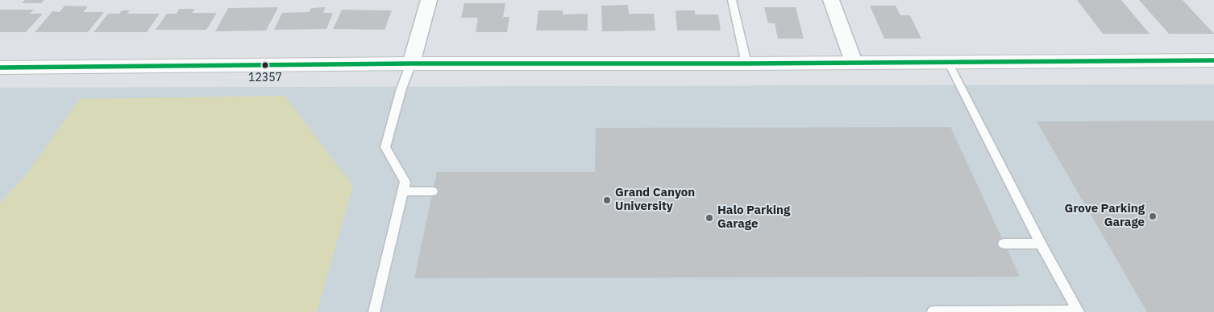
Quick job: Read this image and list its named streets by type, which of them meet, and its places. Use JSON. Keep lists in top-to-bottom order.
{
  "places": [
    "12357",
    "Grand Canyon University",
    "Grove Parking Garage",
    "Halo Parking Garage"
  ]
}
